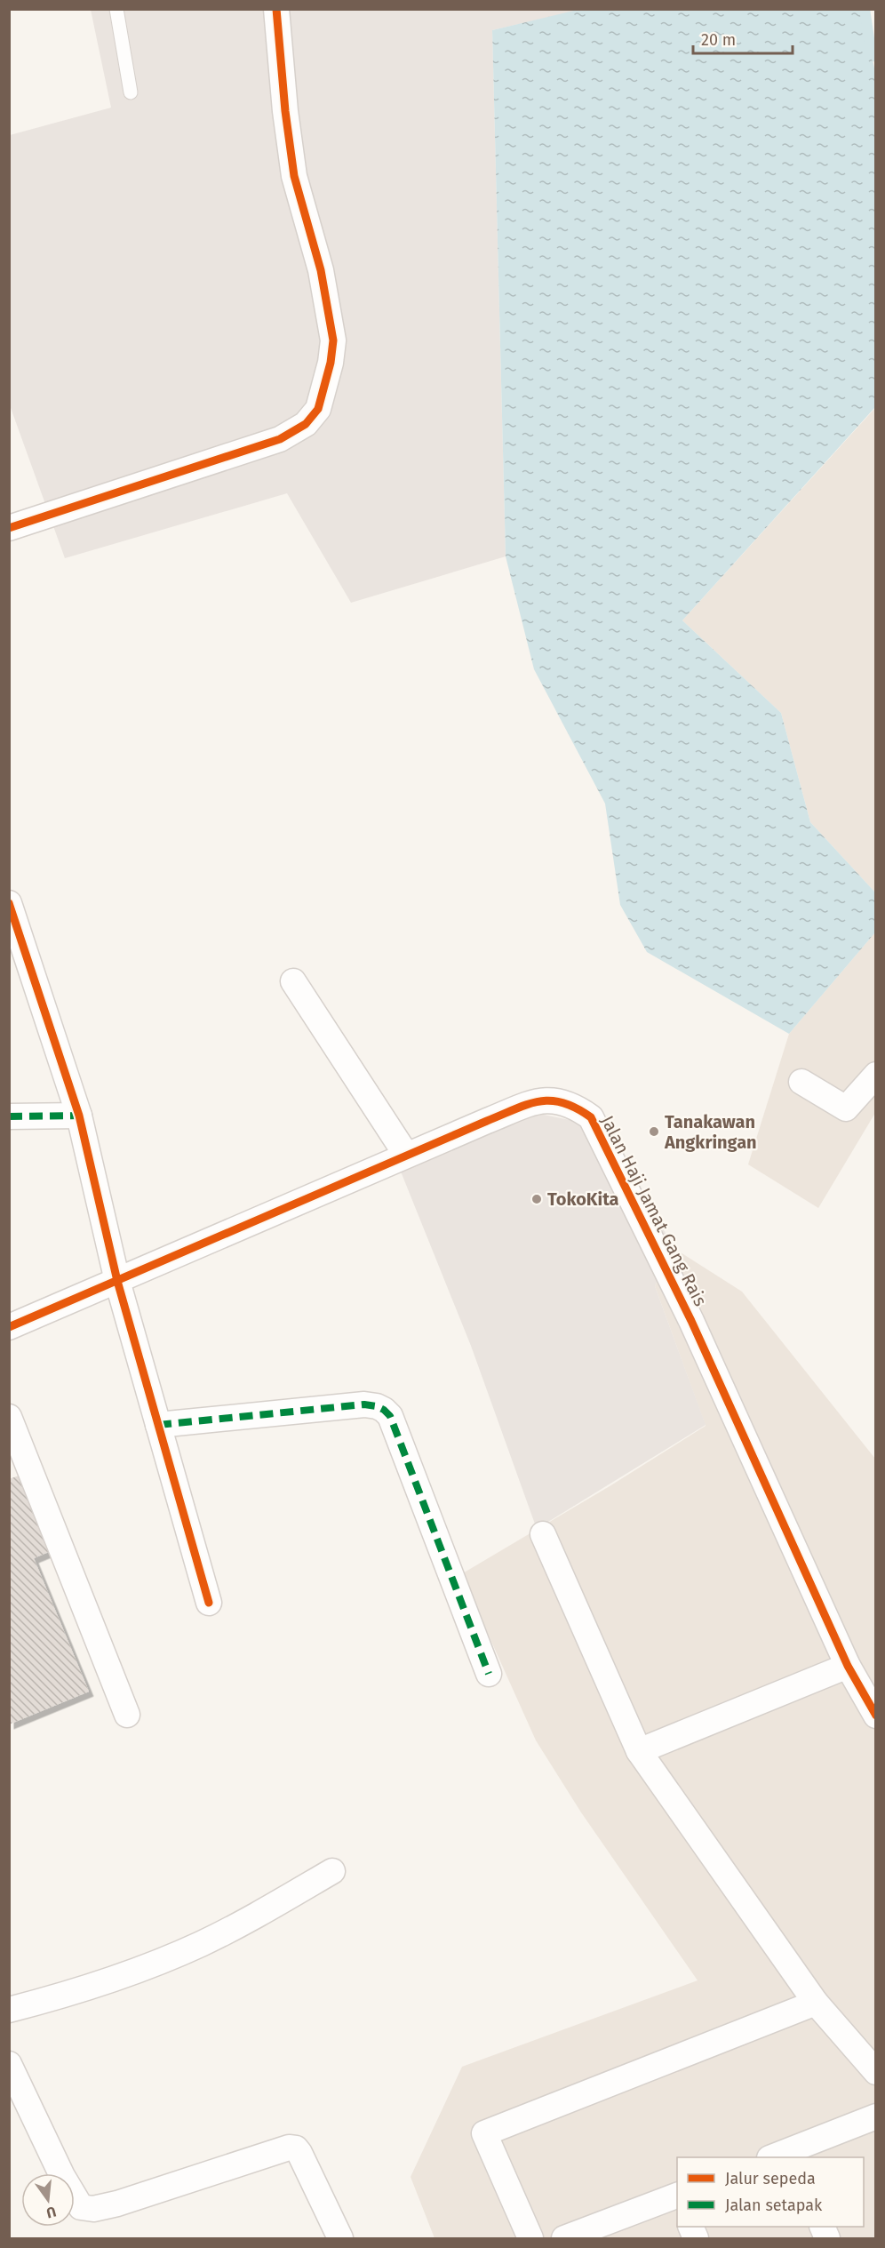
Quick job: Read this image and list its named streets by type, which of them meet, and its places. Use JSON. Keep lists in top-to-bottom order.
{
  "streets": {
    "street": ["Jalan Haji Jamat Gang Rais"]
  },
  "places": ["Tanakawan Angkringan", "TokoKita"],
  "legend": ["Jalur sepeda", "Jalan setapak"],
  "scale_bar": "20 m",
  "north": "bottom"
}
